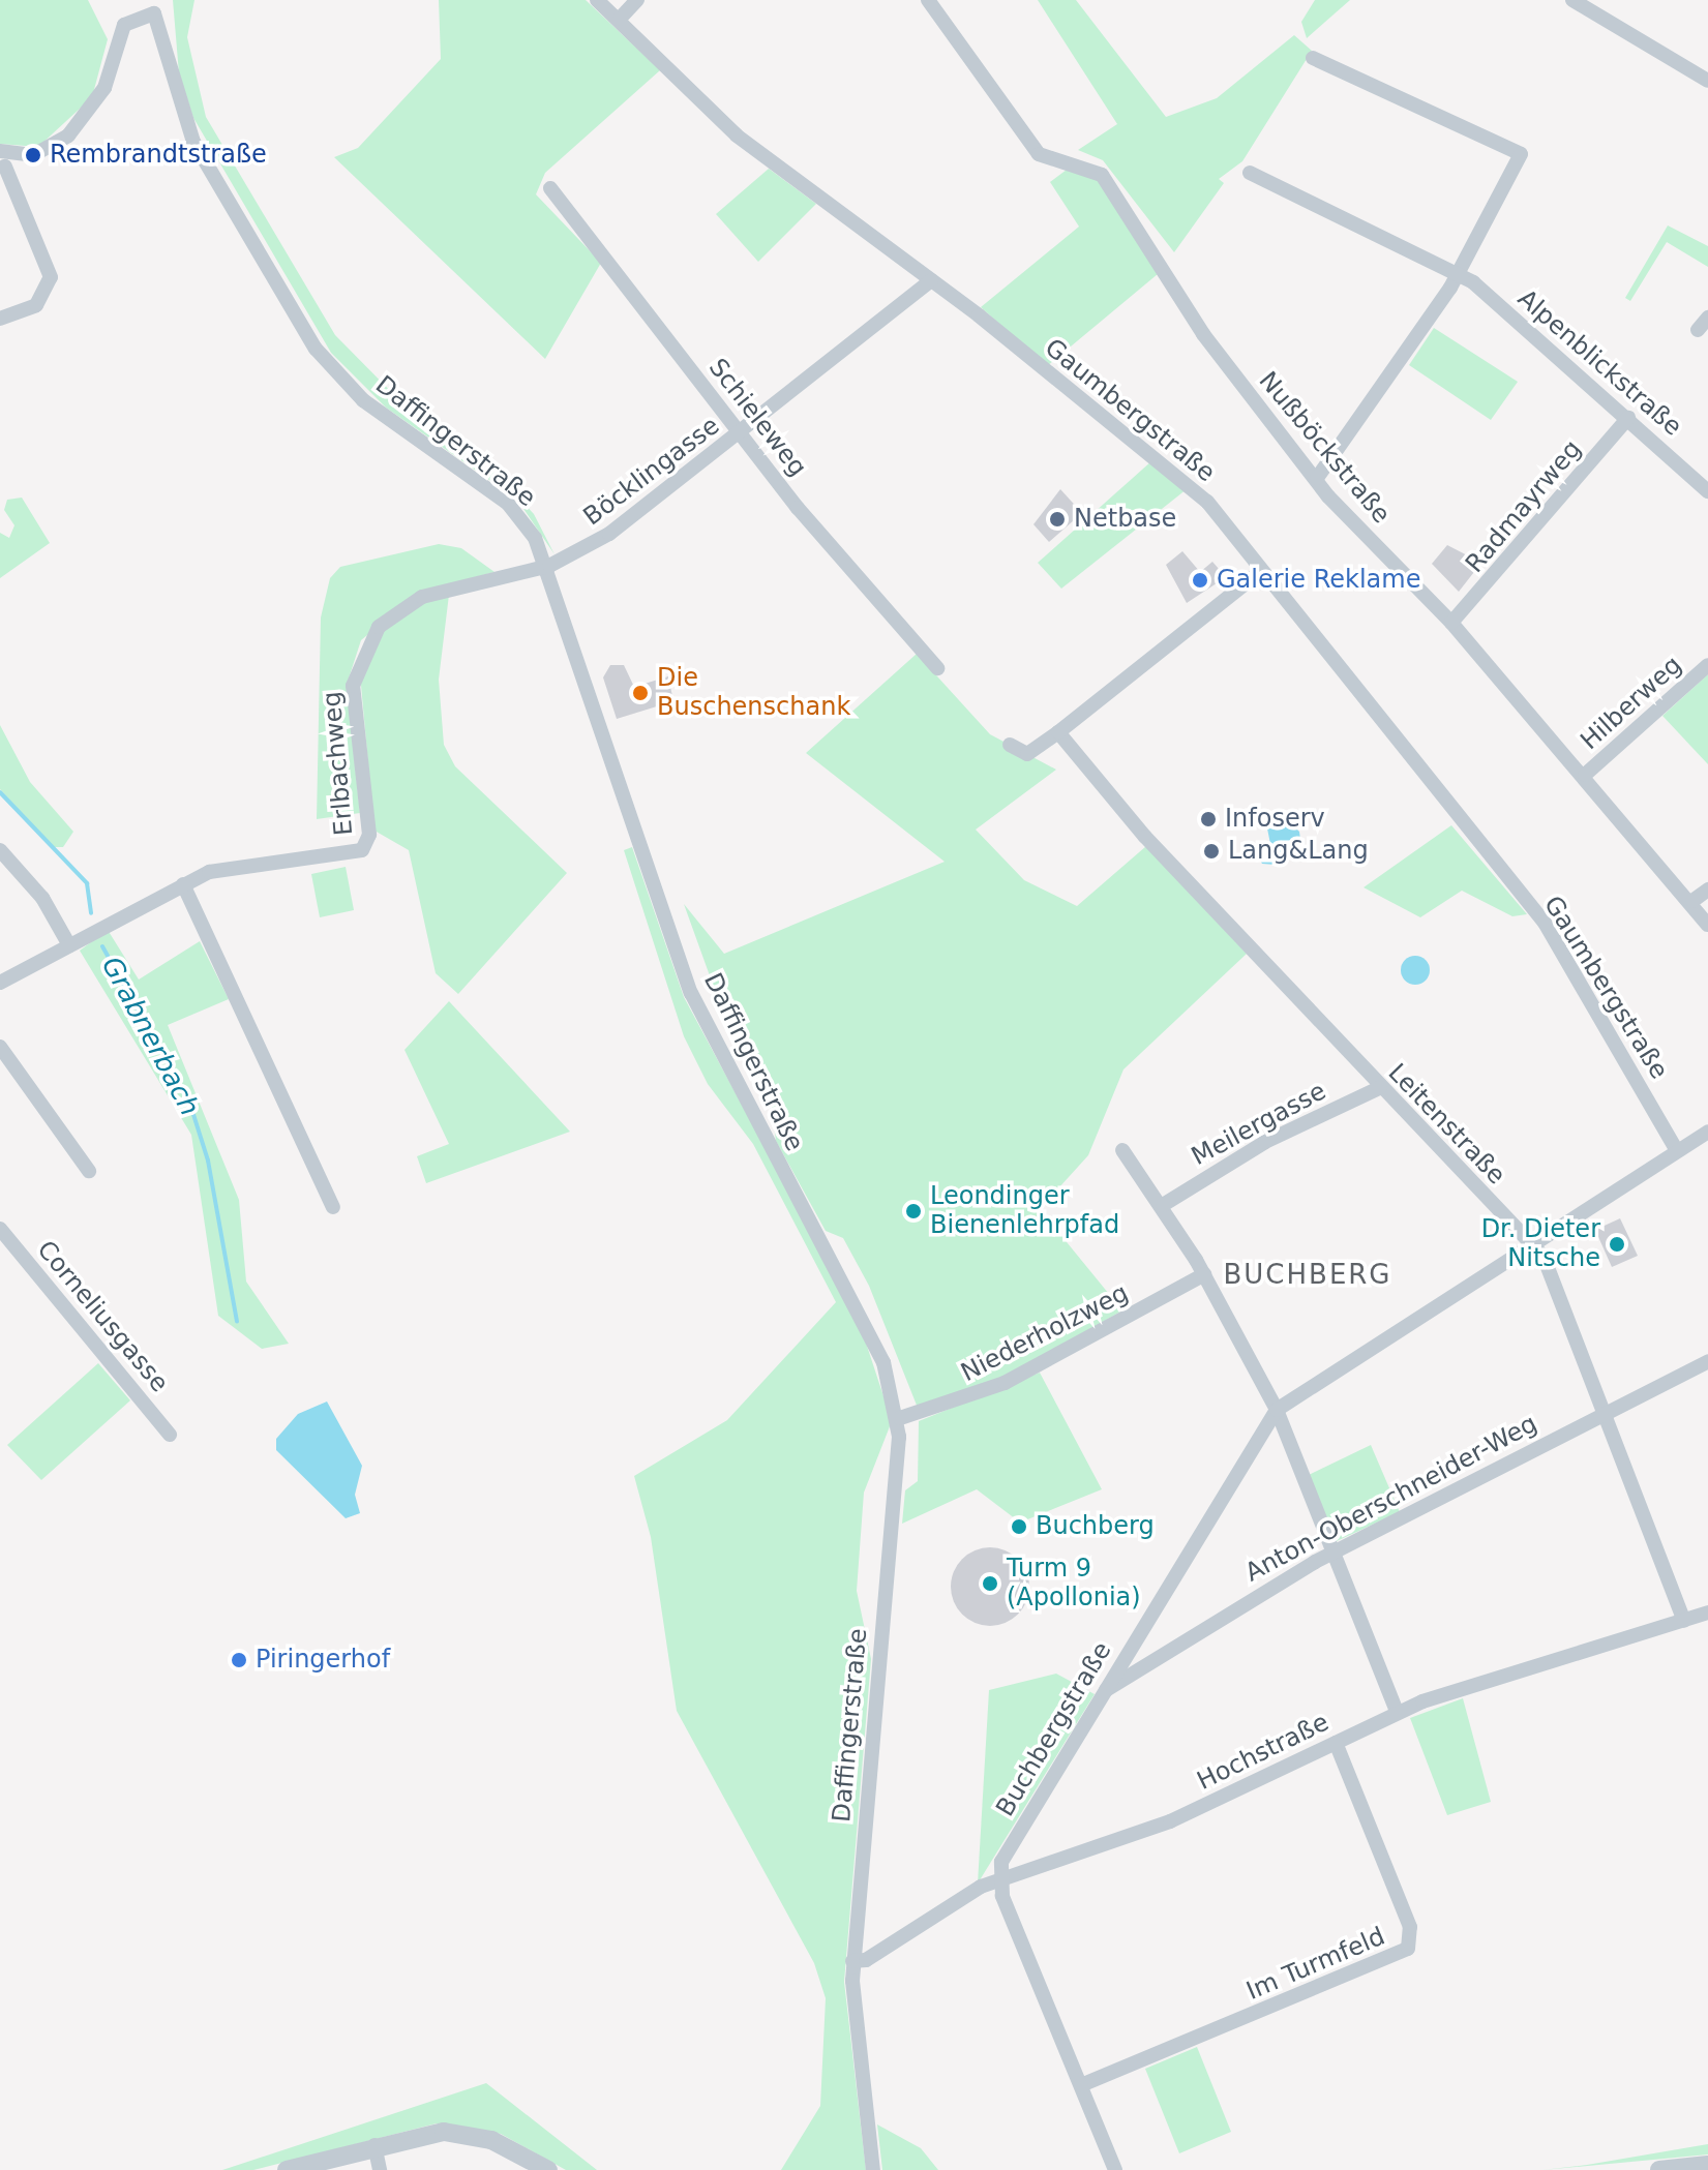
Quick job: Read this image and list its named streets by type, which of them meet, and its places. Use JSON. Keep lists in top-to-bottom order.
{
  "streets": {
    "street": [
      "Alpenblickstraße",
      "Gaumbergstraße",
      "Schieleweg",
      "Daffingerstraße",
      "Nußböckstraße",
      "Böcklingasse",
      "Radmayrweg",
      "Hilberweg",
      "Erlbachweg",
      "Meilergasse",
      "Leitenstraße",
      "Corneliusgasse",
      "Niederholzweg",
      "Anton-Oberschneider-Weg",
      "Buchbergstraße",
      "Hochstraße",
      "Im Turmfeld"
    ]
  },
  "crossings": [
    ["Alpenblickstraße", "Radmayrweg"],
    ["Gaumbergstraße", "Böcklingasse"],
    ["Gaumbergstraße", "Buchbergstraße"],
    ["Schieleweg", "Böcklingasse"],
    ["Daffingerstraße", "Böcklingasse"],
    ["Daffingerstraße", "Erlbachweg"],
    ["Daffingerstraße", "Niederholzweg"],
    ["Daffingerstraße", "Hochstraße"],
    ["Nußböckstraße", "Radmayrweg"],
    ["Nußböckstraße", "Hilberweg"],
    ["Böcklingasse", "Erlbachweg"],
    ["Meilergasse", "Leitenstraße"],
    ["Leitenstraße", "Anton-Oberschneider-Weg"],
    ["Leitenstraße", "Buchbergstraße"],
    ["Leitenstraße", "Hochstraße"],
    ["Anton-Oberschneider-Weg", "Buchbergstraße"],
    ["Buchbergstraße", "Hochstraße"],
    ["Hochstraße", "Im Turmfeld"]
  ],
  "districts": ["BUCHBERG"],
  "water": ["Grabnerbach"],
  "places": [
    "Rembrandtstraße",
    "Netbase",
    "Galerie Reklame",
    "Die Buschenschank",
    "Infoserv",
    "Lang&Lang",
    "Leondinger Bienenlehrpfad",
    "Dr. Dieter Nitsche",
    "Buchberg",
    "Turm 9 (Apollonia)",
    "Piringerhof"
  ]
}
